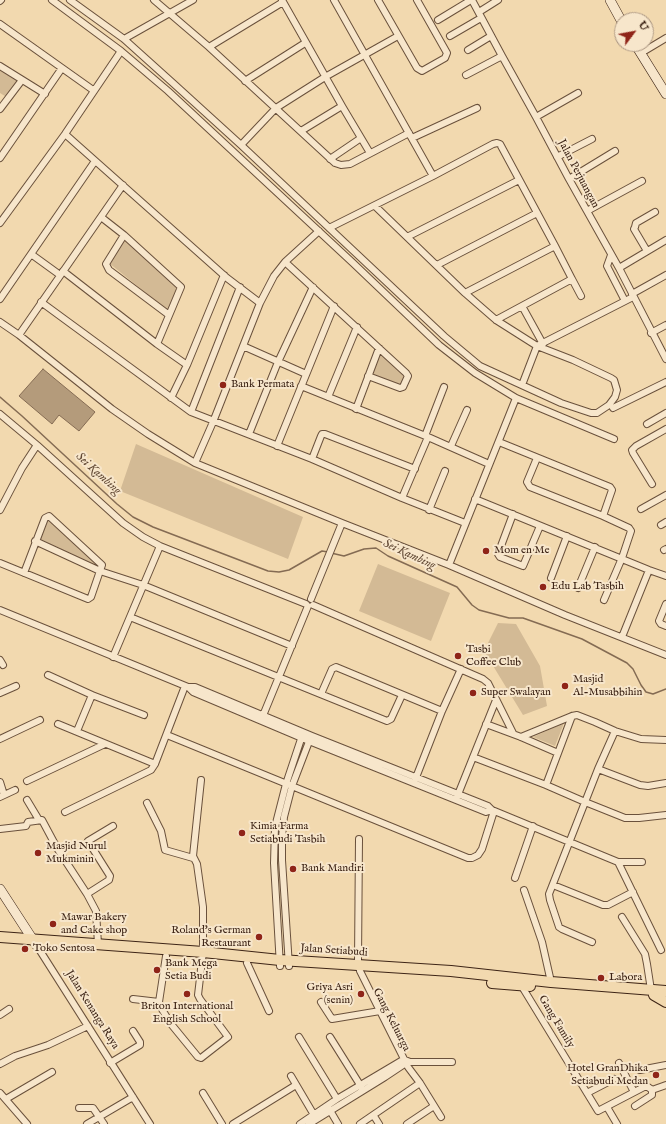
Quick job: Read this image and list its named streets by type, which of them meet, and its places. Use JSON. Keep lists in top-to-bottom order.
{
  "streets": {
    "main road": ["Jalan Setiabudi"],
    "street": [
      "Jalan Perjuangan",
      "Jalan Kenanga Raya",
      "Gang Keluarga",
      "Gang Family"
    ]
  },
  "crossings": [
    ["Jalan Setiabudi", "Jalan Kenanga Raya"],
    ["Jalan Setiabudi", "Gang Keluarga"],
    ["Jalan Setiabudi", "Gang Family"]
  ],
  "water": ["Sei Kambing"],
  "places": [
    "Bank Permata",
    "Mom en Me",
    "Edu Lab Tasbih",
    "Tasbi Coffee Club",
    "Masjid Al-Musabbihin",
    "Super Swalayan",
    "Kimia Farma Setiabudi Tasbih",
    "Masjid Nurul Mukminin",
    "Bank Mandiri",
    "Mawar Bakery and Cake shop",
    "Roland's German Restaurant",
    "Toko Sentosa",
    "Bank Mega Setia Budi",
    "Labora",
    "Briton International English School",
    "Griya Asri (senin)",
    "Hotel GranDhika Setiabudi Medan"
  ],
  "north": "top right"
}
